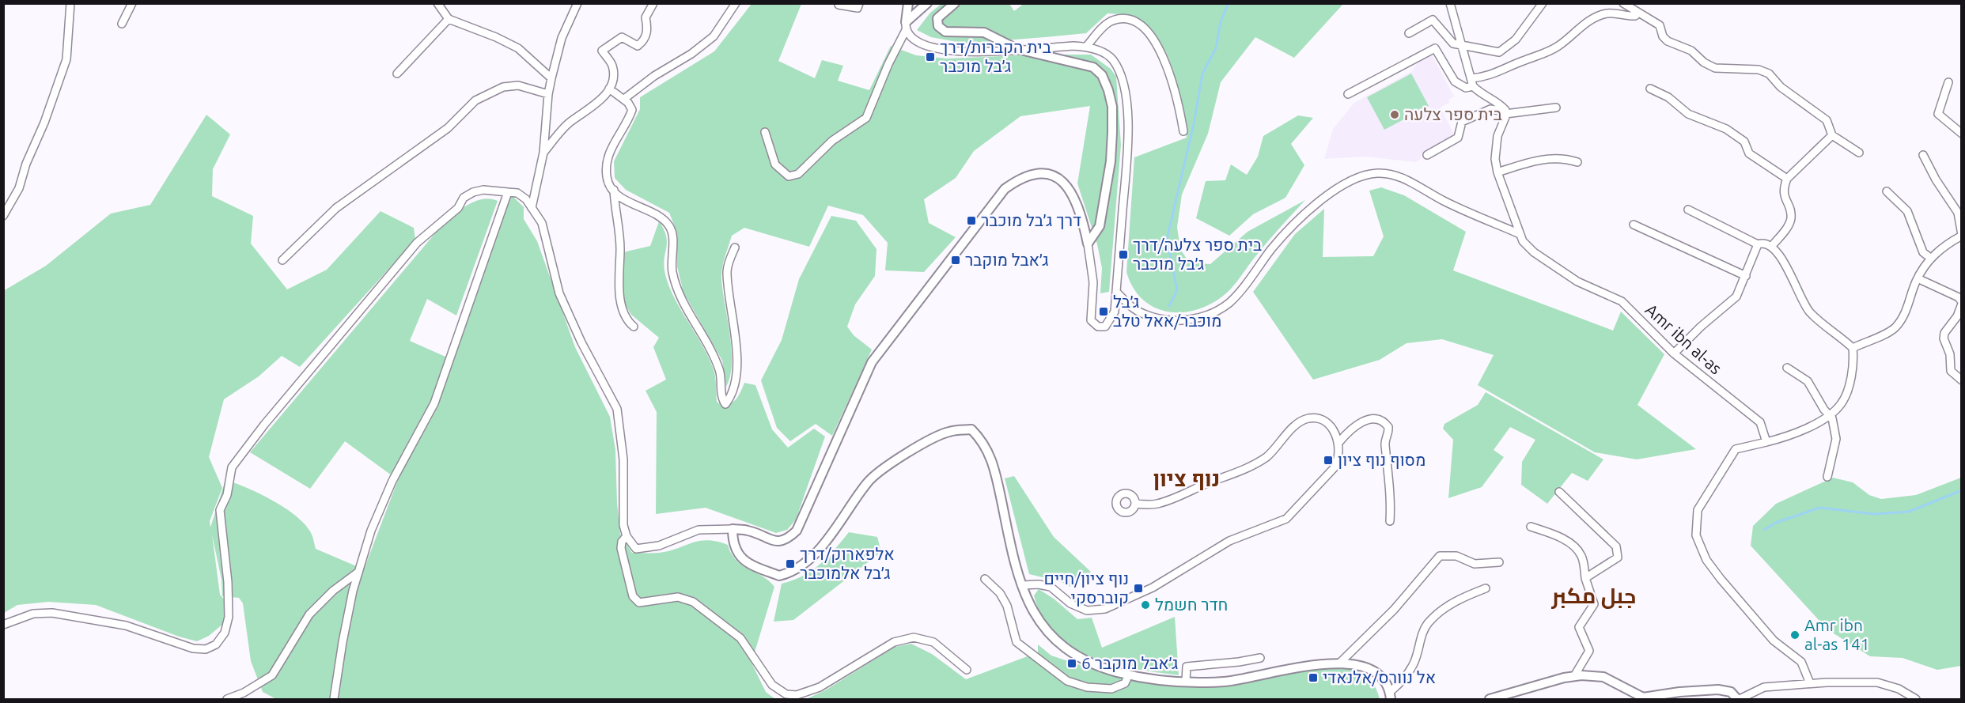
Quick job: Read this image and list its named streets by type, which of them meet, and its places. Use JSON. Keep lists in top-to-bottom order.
{
  "streets": {
    "street": ["Amr ibn al-as"]
  },
  "districts": ["נוף ציון", "جبل مكبر"],
  "places": {
    "transit": [
      "בית הקברות/דרך ג׳בל מוכבר",
      "דרך ג׳בל מוכבר",
      "בית ספר צלעה/דרך ג׳בל מוכבר",
      "ג׳אבל מוקבר",
      "ג׳בל מוכבר/אאל טלב",
      "מסוף נוף ציון",
      "אלפארוק/דרך ג׳בל אלמוכבר",
      "נוף ציון/חיים קוברסקי",
      "ג׳אבל מוקבר 6",
      "אל נוורס/אלנאדי"
    ],
    "other": ["בית ספר צלעה", "חדר חשמל", "Amr ibn al-as 141"]
  }
}
